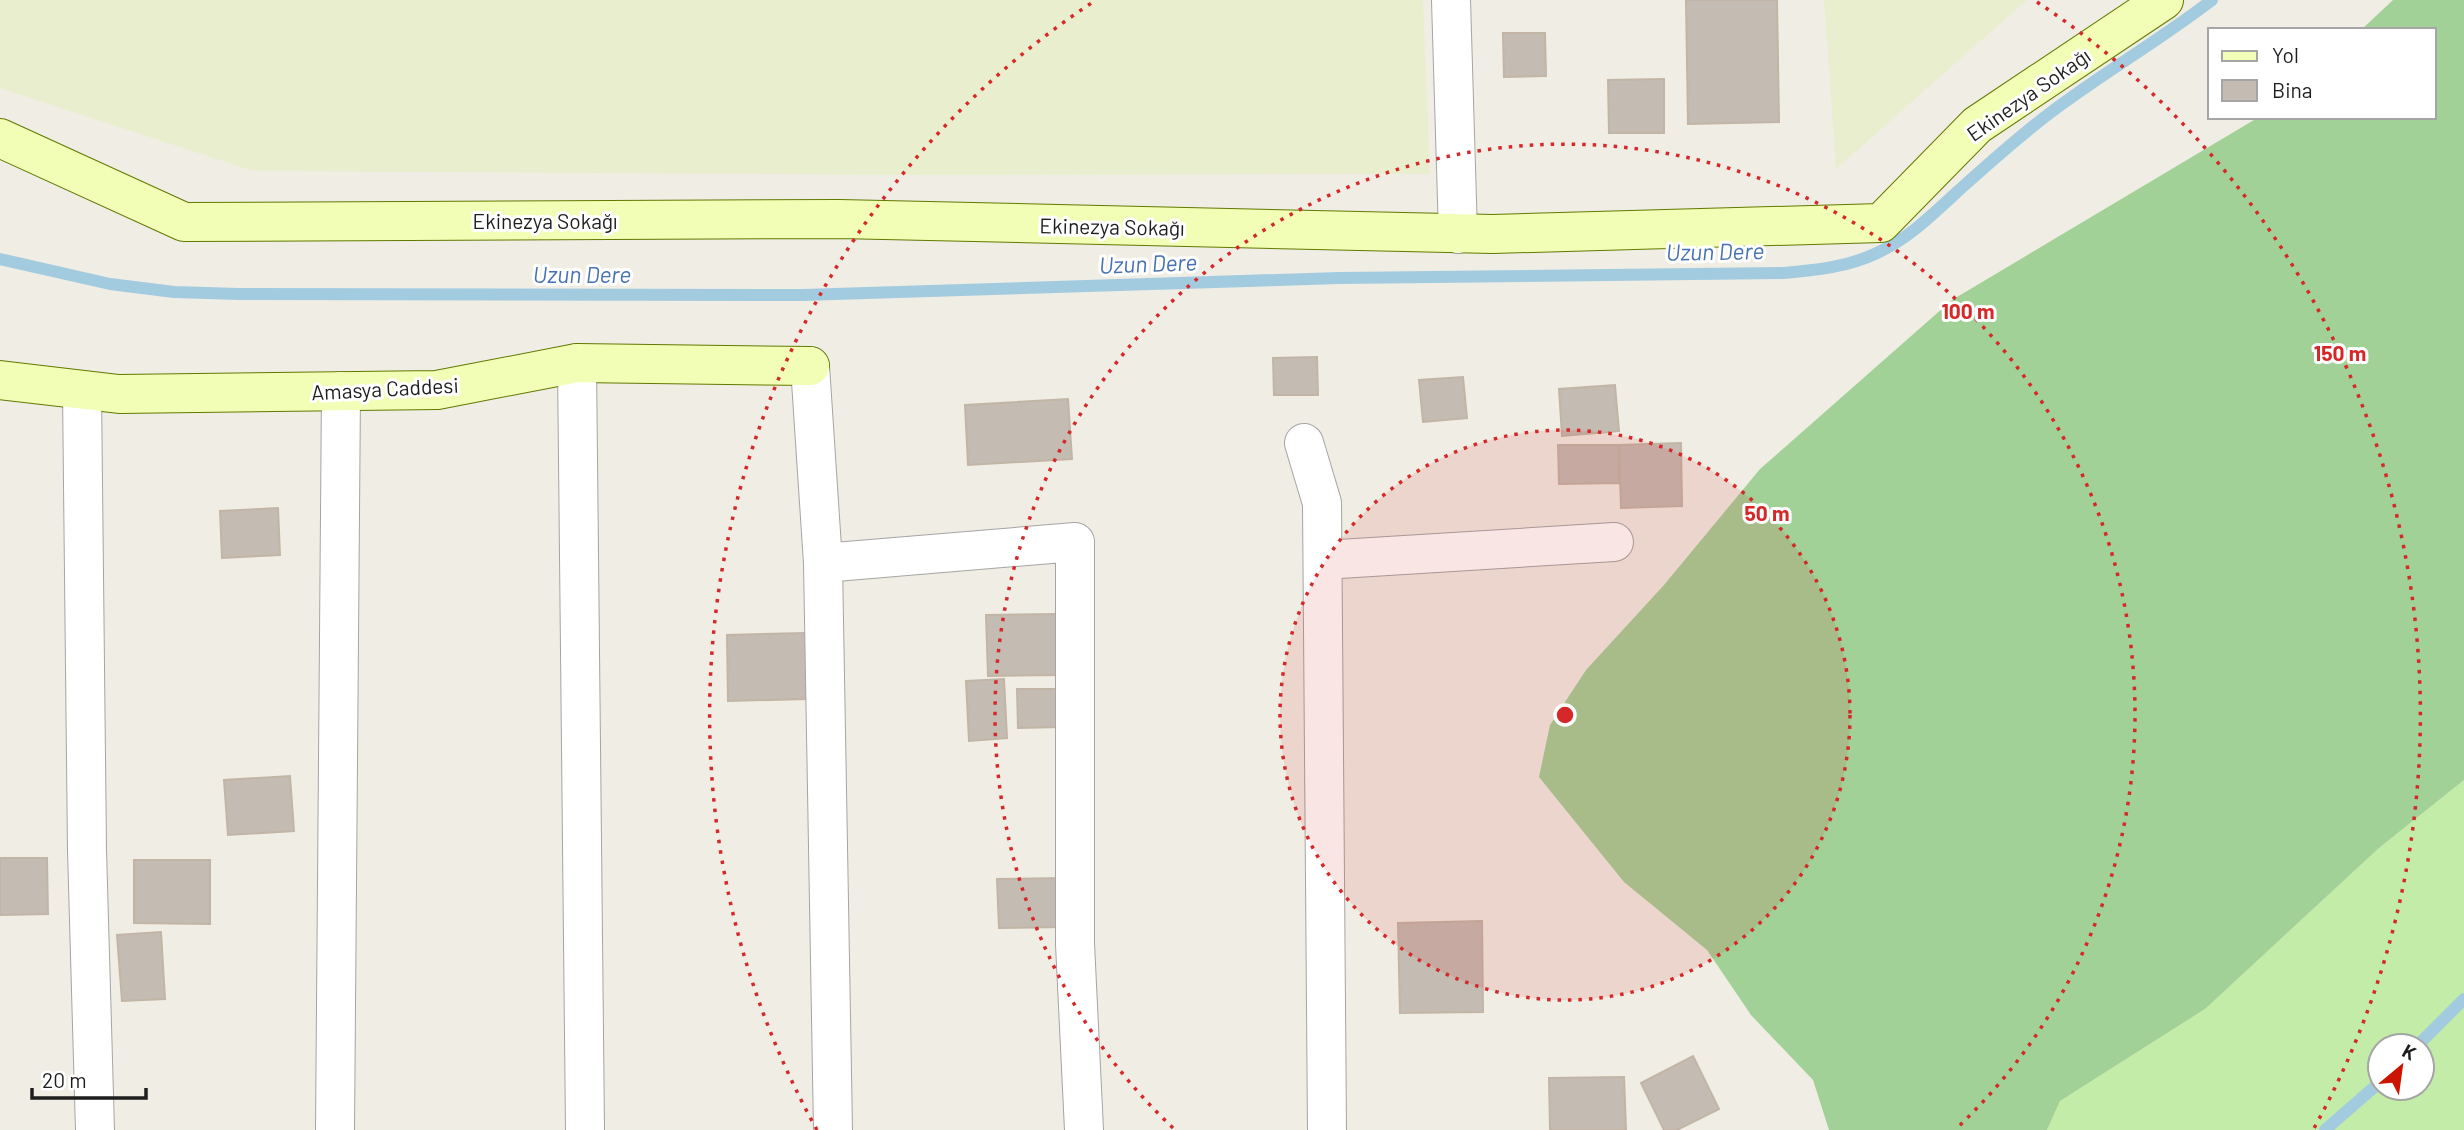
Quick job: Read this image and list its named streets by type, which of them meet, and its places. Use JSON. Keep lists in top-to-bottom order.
{
  "streets": {
    "main road": ["Ekinezya Sokağı", "Amasya Caddesi"]
  },
  "water": ["Uzun Dere"],
  "legend": ["Yol", "Bina"],
  "scale_bar": "20 m",
  "north": "top right",
  "rings": ["100 m", "150 m", "50 m"]
}
